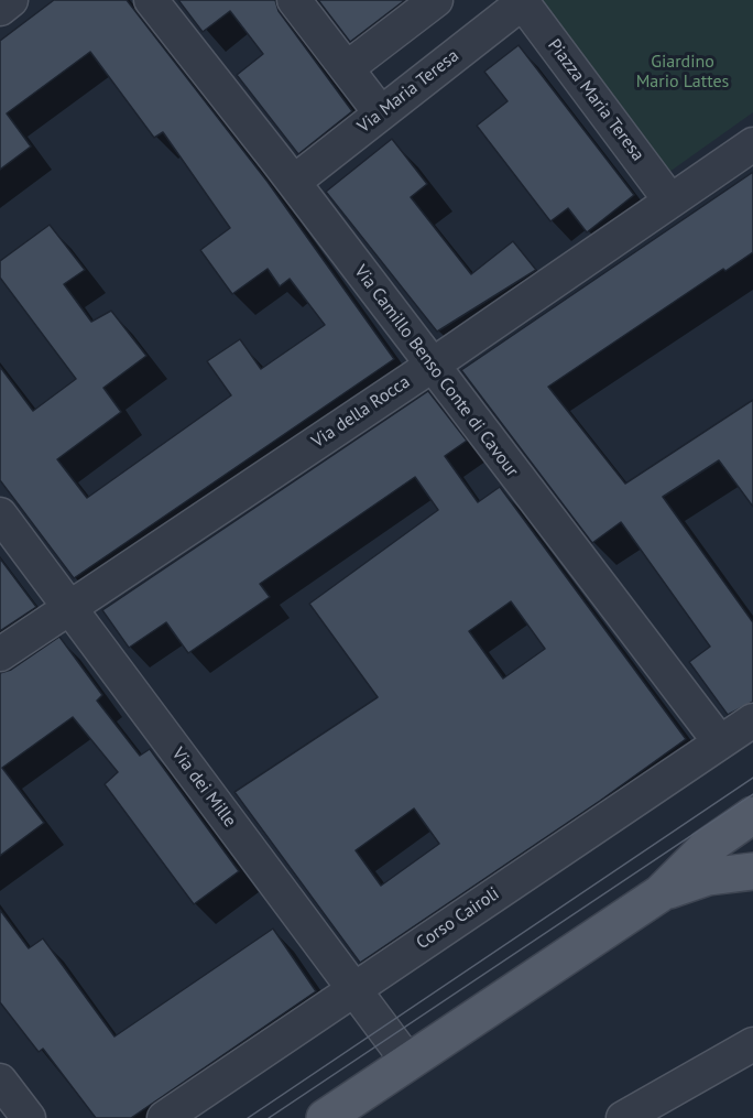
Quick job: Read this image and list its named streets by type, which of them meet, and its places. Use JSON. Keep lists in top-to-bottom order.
{
  "streets": {
    "street": [
      "Via Maria Teresa",
      "Piazza Maria Teresa",
      "Via Camillo Benso Conte di Cavour",
      "Via della Rocca",
      "Via dei Mille",
      "Corso Cairoli"
    ]
  },
  "crossings": [
    ["Via Maria Teresa", "Piazza Maria Teresa"],
    ["Via Maria Teresa", "Via Camillo Benso Conte di Cavour"],
    ["Piazza Maria Teresa", "Via della Rocca"],
    ["Via Camillo Benso Conte di Cavour", "Via della Rocca"],
    ["Via Camillo Benso Conte di Cavour", "Corso Cairoli"],
    ["Via della Rocca", "Via dei Mille"],
    ["Via dei Mille", "Corso Cairoli"]
  ],
  "parks": ["Giardino Mario Lattes"]
}
